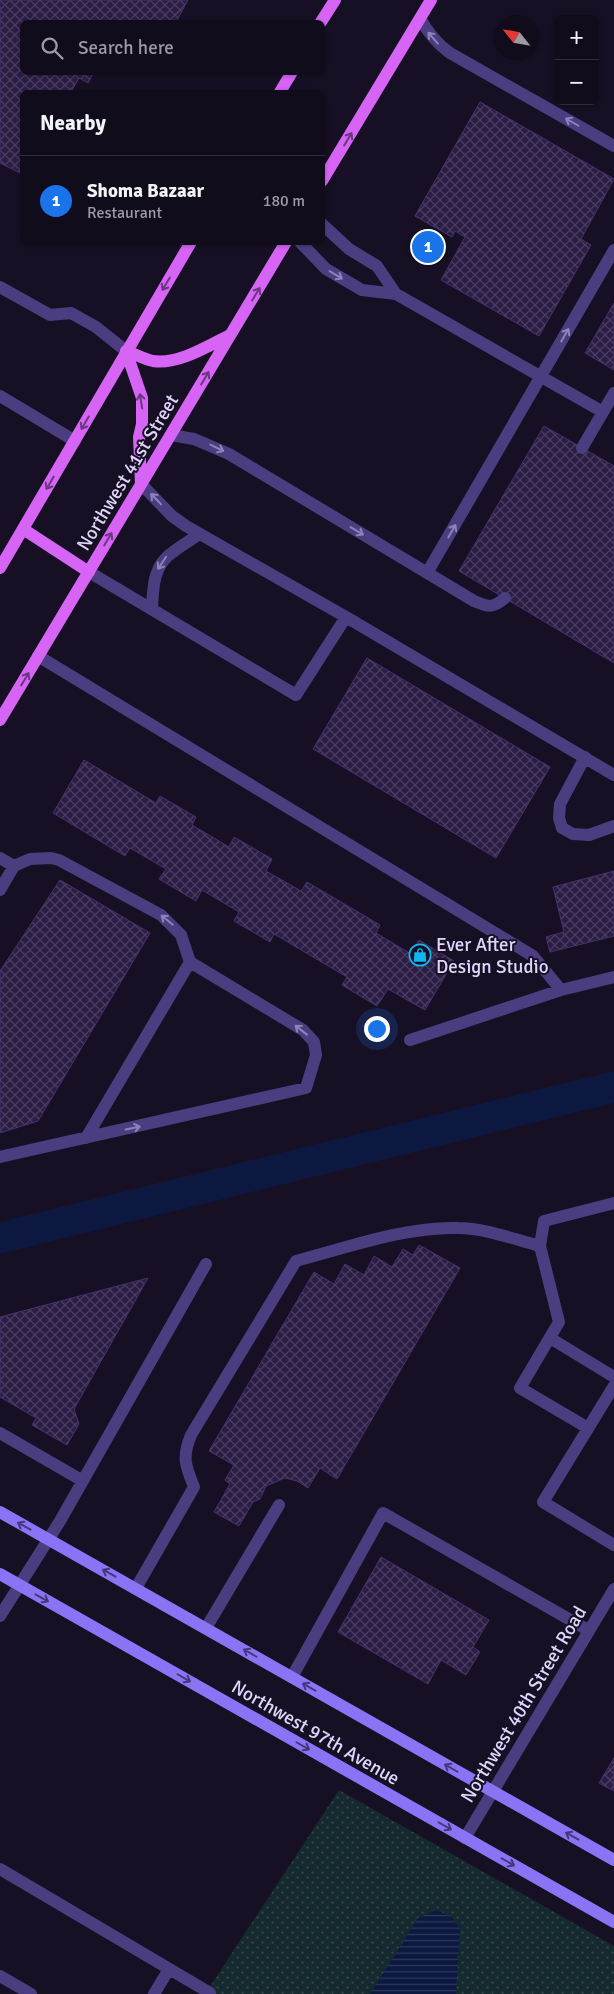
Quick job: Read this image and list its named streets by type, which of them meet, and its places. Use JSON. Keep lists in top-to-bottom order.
{
  "streets": {
    "main road": ["Northwest 41st Street"],
    "street": ["Northwest 40th Street Road", "Northwest 97th Avenue"]
  },
  "crossings": [
    ["Northwest 40th Street Road", "Northwest 97th Avenue"]
  ],
  "places": {
    "shop": ["Ever After Design Studio"]
  },
  "north": "top left",
  "page": {
    "map_buttons": ["+", "−"],
    "search": "Search here",
    "heading": "Nearby",
    "list": [
      {
        "mark": "1",
        "name": "Shoma Bazaar",
        "note": "Restaurant",
        "value": "180 m"
      }
    ],
    "pins": "1"
  }
}
